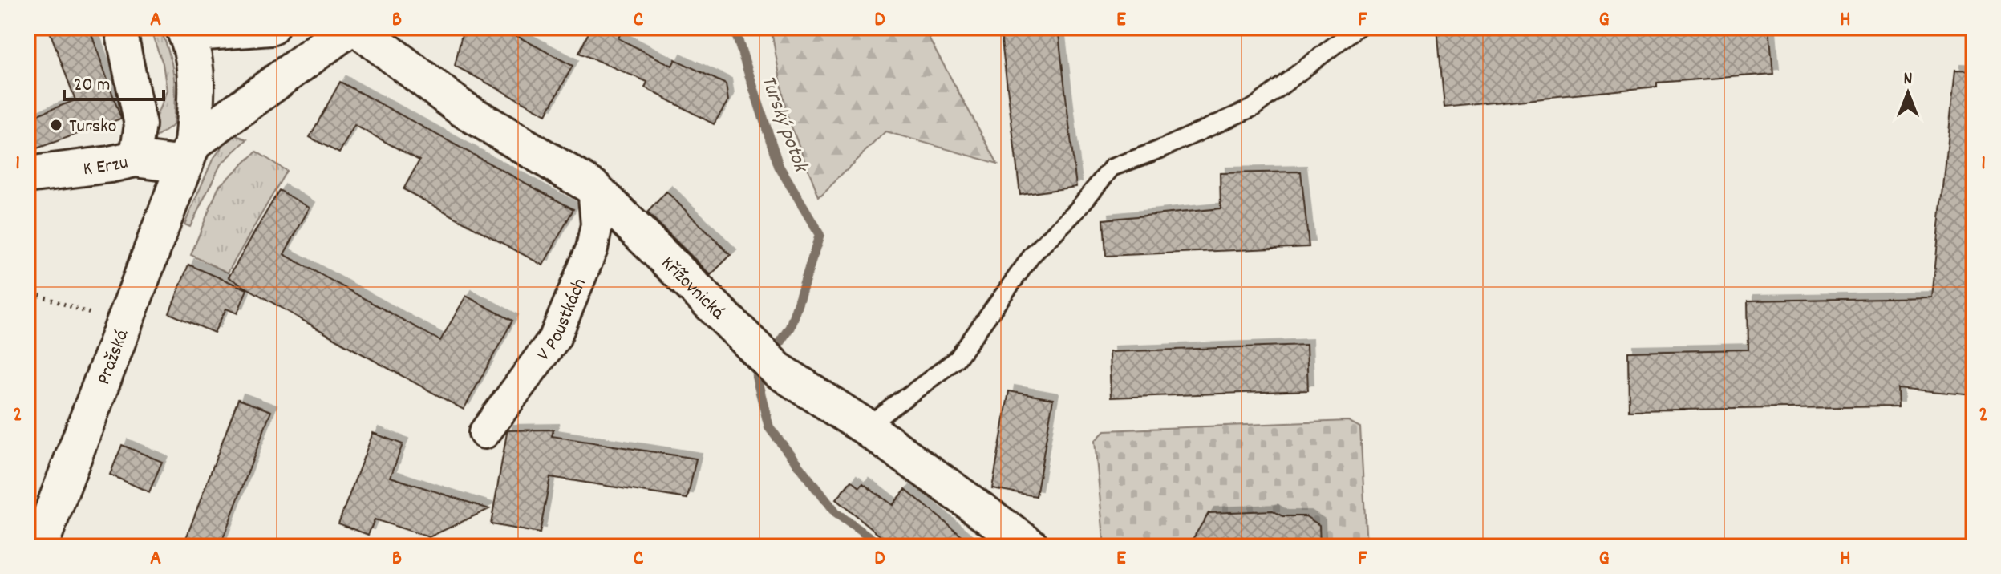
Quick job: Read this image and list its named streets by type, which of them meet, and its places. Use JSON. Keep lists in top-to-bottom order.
{
  "streets": {
    "street": [
      "K Erzu",
      "Křížovnická",
      "V Poustkách",
      "Pražská"
    ]
  },
  "crossings": [
    ["K Erzu", "Pražská"],
    ["Křížovnická", "V Poustkách"]
  ],
  "water": ["Turský potok"],
  "places": ["Tursko"],
  "scale_bar": "20 m",
  "north": "top",
  "grid": {
    "columns": [
      "A",
      "B",
      "C",
      "D",
      "E",
      "F",
      "G",
      "H"
    ],
    "rows": ["1", "2"]
  }
}
